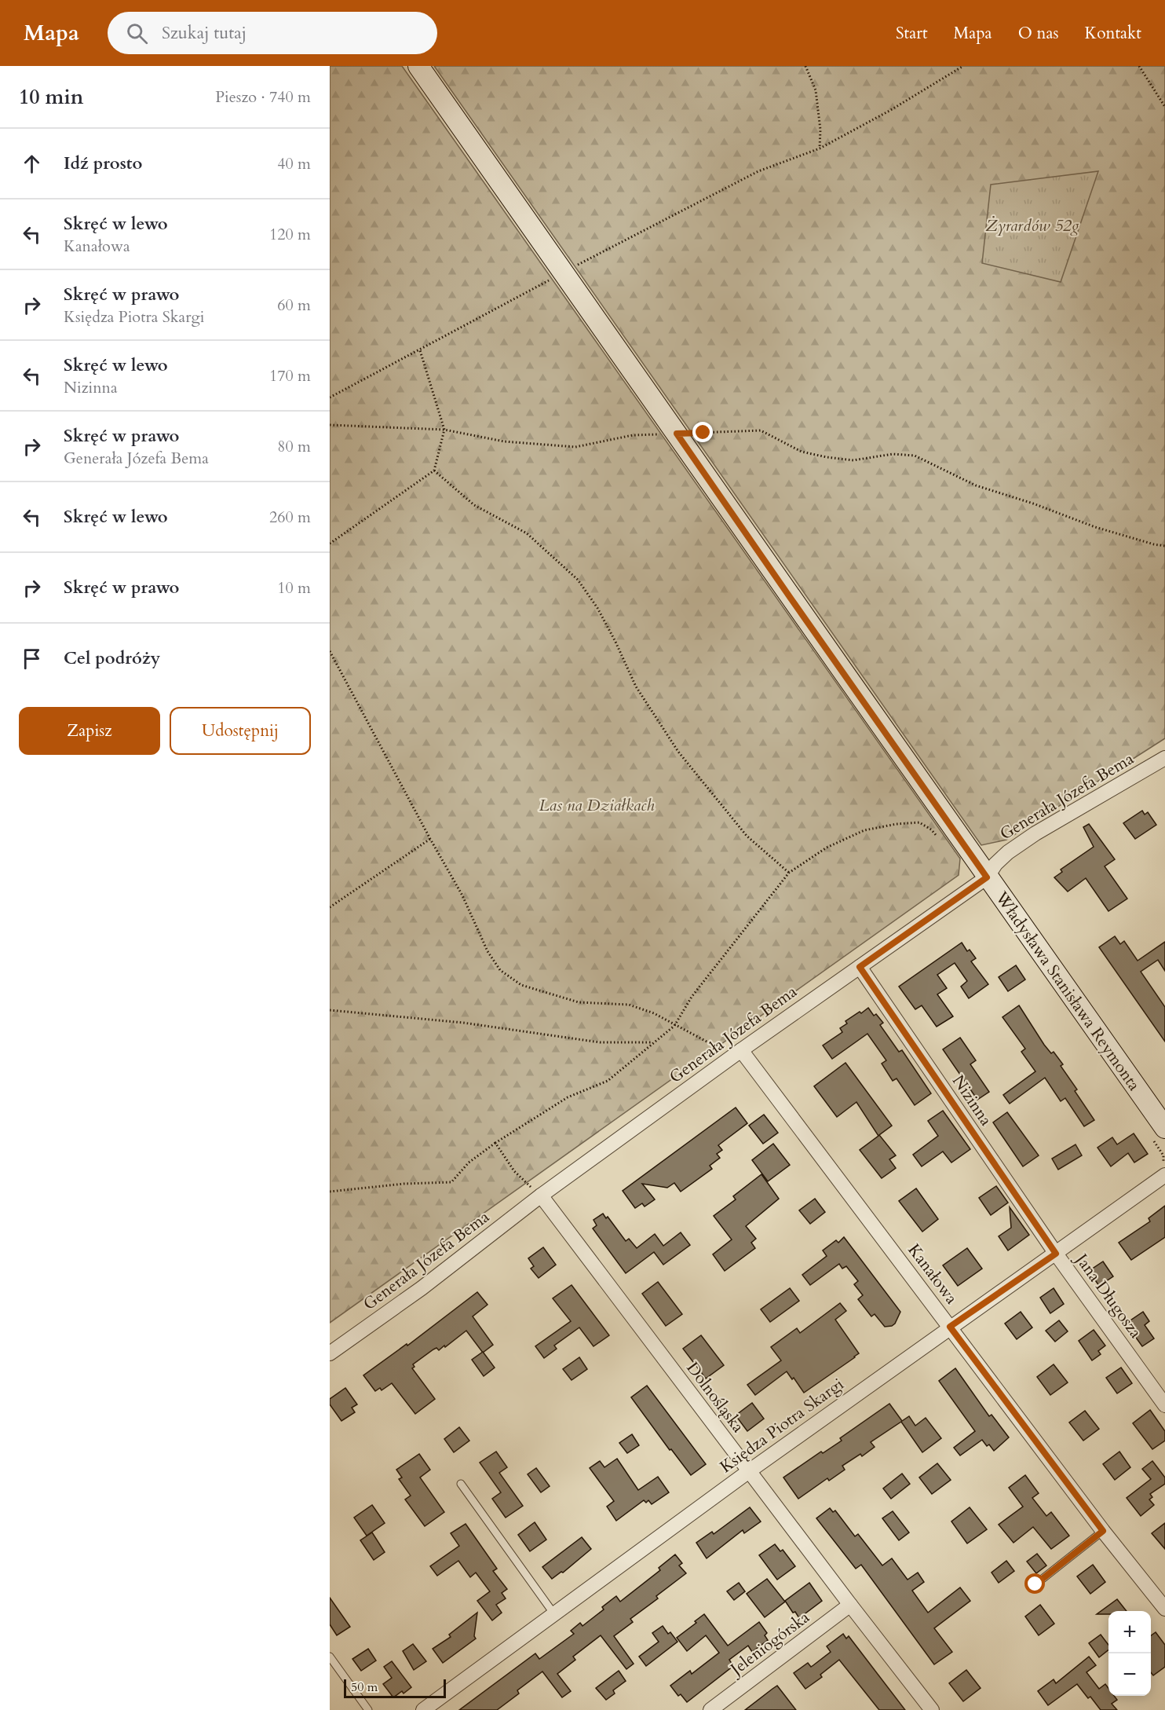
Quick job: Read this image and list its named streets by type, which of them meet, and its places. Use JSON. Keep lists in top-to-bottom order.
{
  "streets": {
    "main road": ["Władysława Stanisława Reymonta"],
    "street": [
      "Generała Józefa Bema",
      "Nizinna",
      "Kanałowa",
      "Jana Długosza",
      "Dolnośląska",
      "Księdza Piotra Skargi",
      "Jeleniogórska"
    ]
  },
  "crossings": [
    ["Generała Józefa Bema", "Władysława Stanisława Reymonta"],
    ["Generała Józefa Bema", "Nizinna"],
    ["Generała Józefa Bema", "Kanałowa"],
    ["Generała Józefa Bema", "Dolnośląska"],
    ["Nizinna", "Jana Długosza"],
    ["Nizinna", "Księdza Piotra Skargi"],
    ["Kanałowa", "Księdza Piotra Skargi"],
    ["Jana Długosza", "Księdza Piotra Skargi"],
    ["Dolnośląska", "Księdza Piotra Skargi"],
    ["Dolnośląska", "Jeleniogórska"]
  ],
  "parks": ["Żyrardów 52g", "Las na Działkach"],
  "scale_bar": "50 m",
  "page": {
    "header": "Mapa",
    "search": "Szukaj tutaj",
    "nav": [
      "Start",
      "Mapa",
      "O nas",
      "Kontakt"
    ],
    "heading": ["10 min", "Pieszo · 740 m"],
    "list": [
      ["Idź prosto", "40 m"],
      ["Skręć w lewo", "Kanałowa", "120 m"],
      ["Skręć w prawo", "Księdza Piotra Skargi", "60 m"],
      ["Skręć w lewo", "Nizinna", "170 m"],
      ["Skręć w prawo", "Generała Józefa Bema", "80 m"],
      ["Skręć w lewo", "260 m"],
      ["Skręć w prawo", "10 m"],
      "Cel podróży"
    ],
    "buttons": ["Zapisz", "Udostępnij"],
    "map_buttons": ["+", "−"],
    "scale": "50 m"
  }
}
